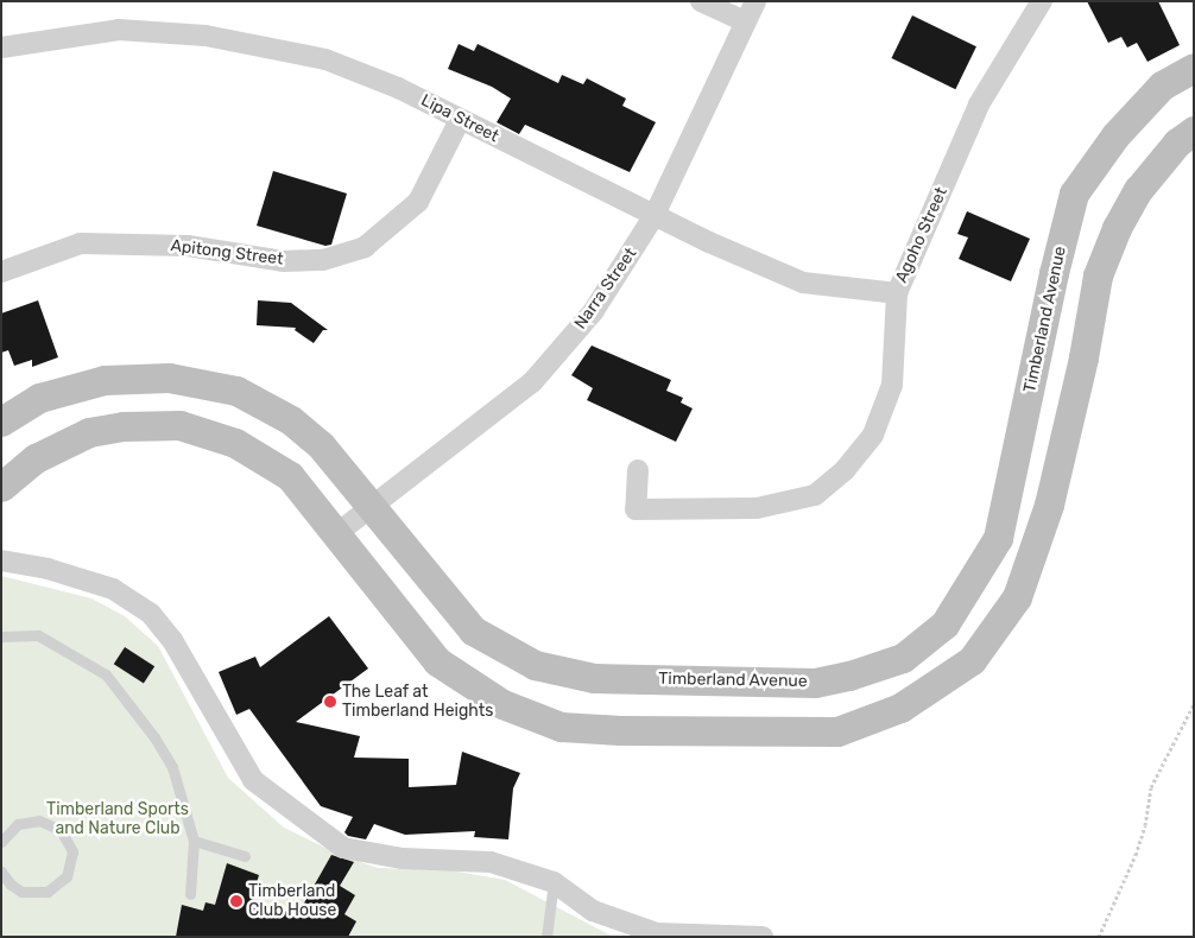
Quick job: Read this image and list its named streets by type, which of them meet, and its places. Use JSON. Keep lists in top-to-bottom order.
{
  "streets": {
    "street": [
      "Lipa Street",
      "Agoho Street",
      "Apitong Street",
      "Narra Street",
      "Timberland Avenue"
    ]
  },
  "crossings": [
    ["Lipa Street", "Agoho Street"],
    ["Lipa Street", "Apitong Street"],
    ["Lipa Street", "Narra Street"],
    ["Narra Street", "Timberland Avenue"]
  ],
  "parks": ["Timberland Sports and Nature Club"],
  "places": ["The Leaf at Timberland Heights", "Timberland Club House"]
}
